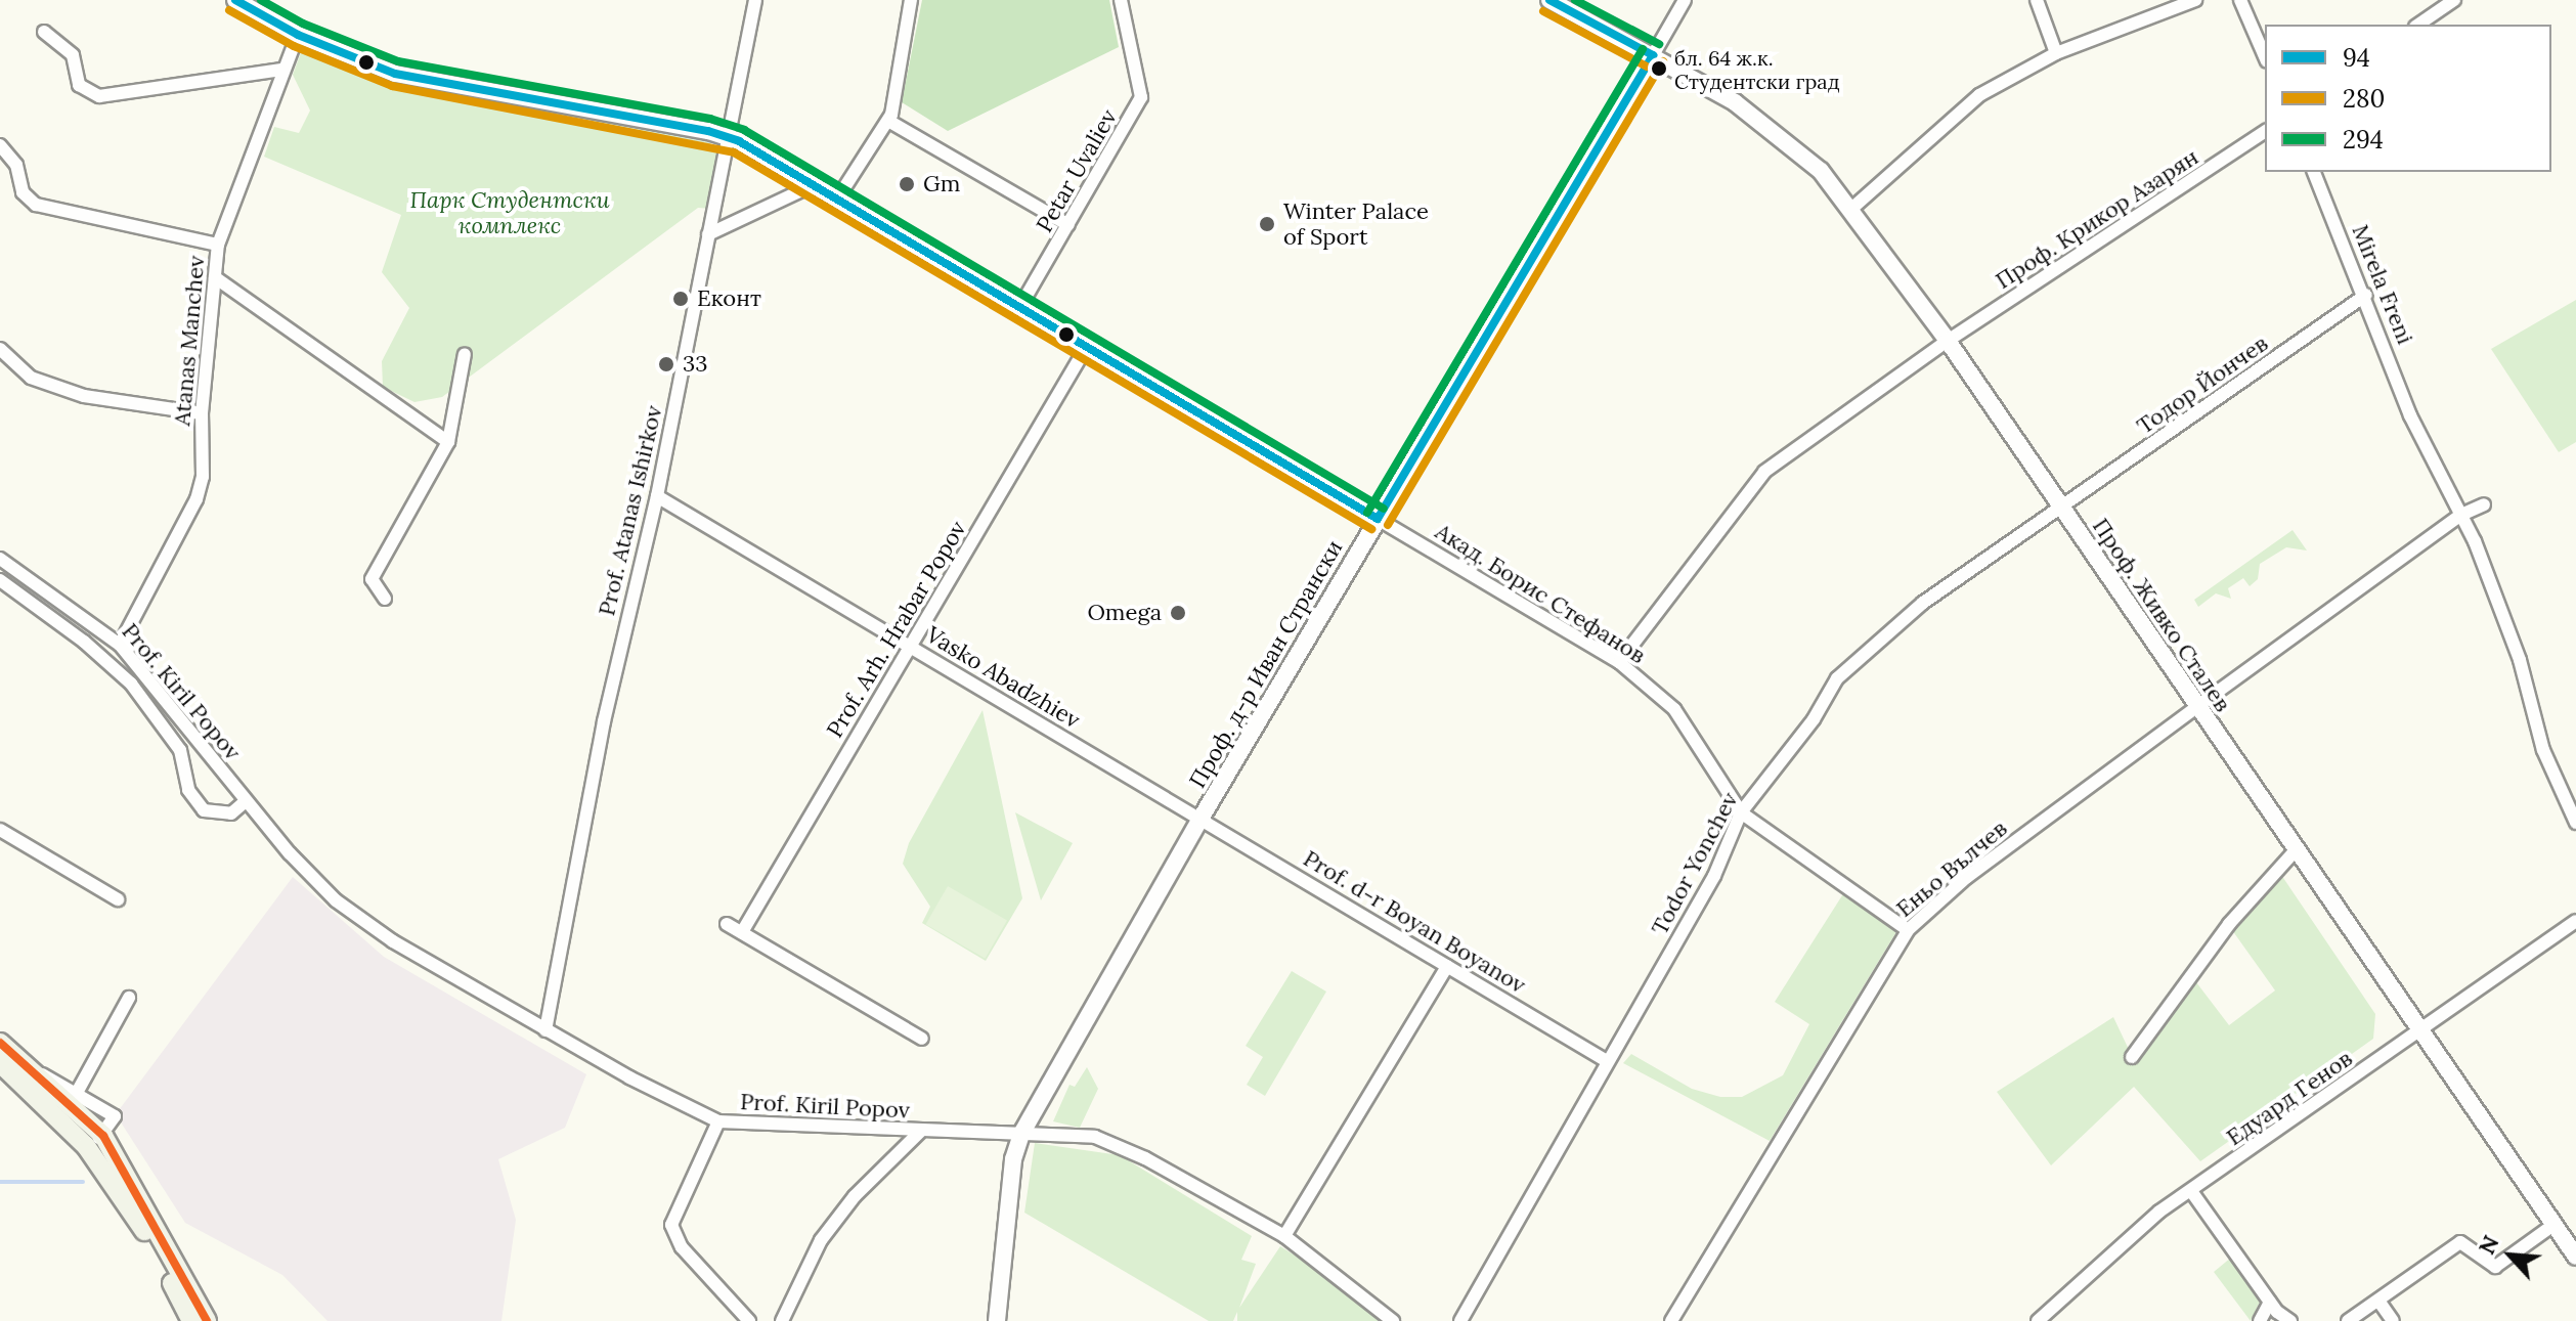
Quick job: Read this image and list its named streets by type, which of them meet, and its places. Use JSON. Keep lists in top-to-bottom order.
{
  "streets": {
    "street": [
      "Petar Uvaliev",
      "Проф. Крикор Азарян",
      "Mirela Freni",
      "Atanas Manchev",
      "Тодор Йончев",
      "Prof. Atanas Ishirkov",
      "Акад. Борис Стефанов",
      "Проф. Живко Сталев",
      "Prof. Arh. Hrabar Popov",
      "Проф. д-р Иван Странски",
      "Vasko Abadzhiev",
      "Prof. Kiril Popov",
      "Todor Yonchev",
      "Еньо Вълчев",
      "Prof. d-r Boyan Boyanov",
      "Едуард Генов"
    ]
  },
  "crossings": [
    ["Проф. Крикор Азарян", "Акад. Борис Стефанов"],
    ["Проф. Крикор Азарян", "Проф. Живко Сталев"],
    ["Mirela Freni", "Тодор Йончев"],
    ["Mirela Freni", "Еньо Вълчев"],
    ["Atanas Manchev", "Prof. Kiril Popov"],
    ["Тодор Йончев", "Проф. Живко Сталев"],
    ["Тодор Йончев", "Todor Yonchev"],
    ["Prof. Atanas Ishirkov", "Vasko Abadzhiev"],
    ["Prof. Atanas Ishirkov", "Prof. Kiril Popov"],
    ["Акад. Борис Стефанов", "Проф. д-р Иван Странски"],
    ["Акад. Борис Стефанов", "Todor Yonchev"],
    ["Акад. Борис Стефанов", "Еньо Вълчев"],
    ["Проф. Живко Сталев", "Проф. д-р Иван Странски"],
    ["Проф. Живко Сталев", "Todor Yonchev"],
    ["Проф. Живко Сталев", "Еньо Вълчев"],
    ["Проф. Живко Сталев", "Едуард Генов"],
    ["Prof. Arh. Hrabar Popov", "Vasko Abadzhiev"],
    ["Проф. д-р Иван Странски", "Vasko Abadzhiev"],
    ["Проф. д-р Иван Странски", "Prof. Kiril Popov"],
    ["Проф. д-р Иван Странски", "Prof. d-r Boyan Boyanov"],
    ["Vasko Abadzhiev", "Prof. d-r Boyan Boyanov"],
    ["Todor Yonchev", "Prof. d-r Boyan Boyanov"]
  ],
  "parks": ["Парк Студентски комплекс"],
  "places": [
    "бл. 64 ж.к. Студентски град",
    "Gm",
    "Winter Palace of Sport",
    "Еконт",
    "33",
    "Omega"
  ],
  "lines": ["transit line 94", "transit line 294", "transit line 280"],
  "legend": ["94", "280", "294"],
  "north": "top left"
}
